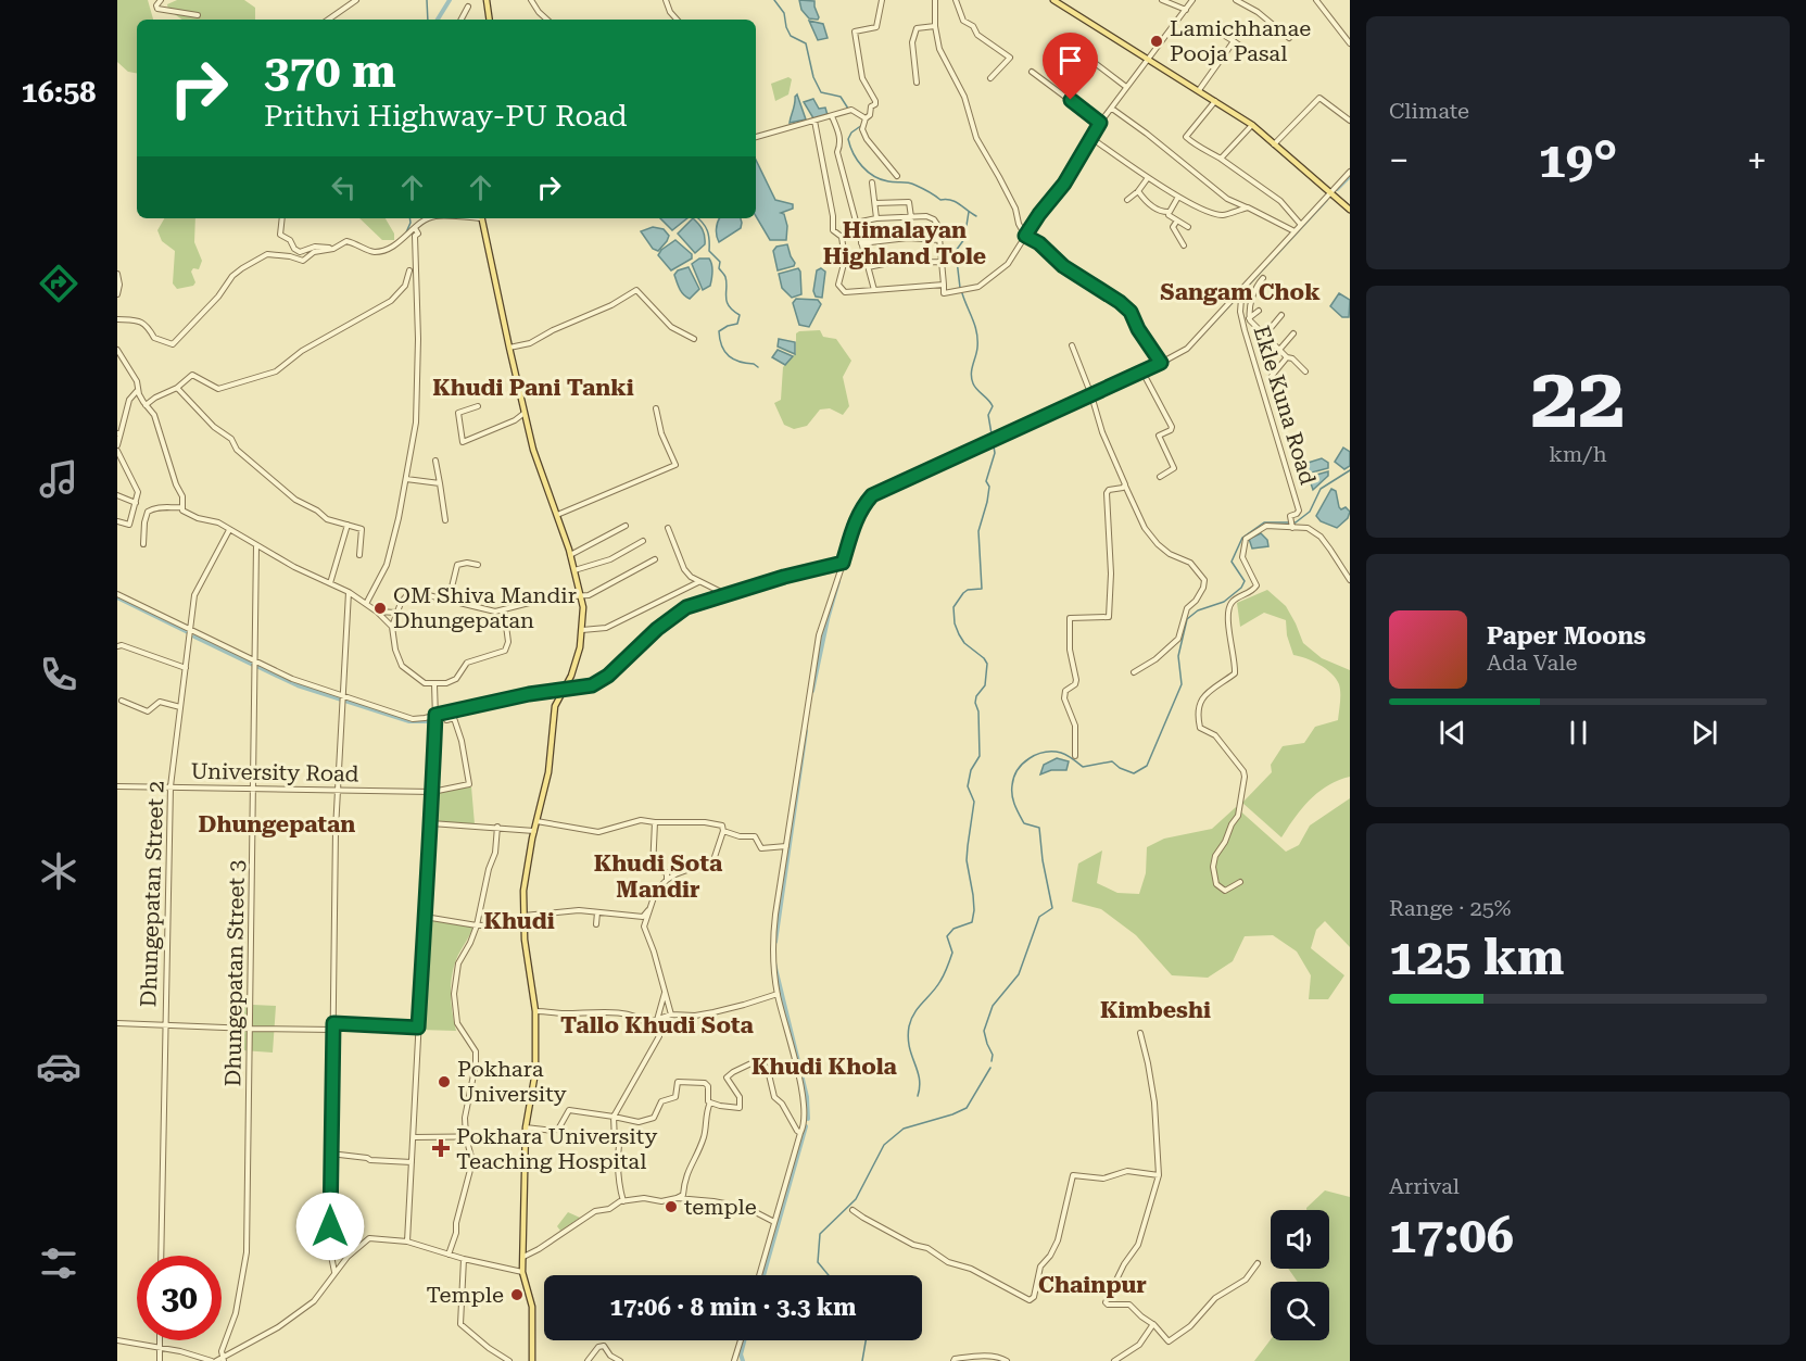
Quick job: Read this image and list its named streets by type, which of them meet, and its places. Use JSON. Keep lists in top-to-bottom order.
{
  "streets": {
    "street": [
      "Ekle Kuna Road",
      "University Road",
      "Dhungepatan Street 2",
      "Dhungepatan Street 3"
    ]
  },
  "crossings": [
    ["University Road", "Dhungepatan Street 2"],
    ["University Road", "Dhungepatan Street 3"]
  ],
  "districts": [
    "Himalayan Highland Tole",
    "Sangam Chok",
    "Khudi Pani Tanki",
    "Dhungepatan",
    "Khudi Sota Mandir",
    "Khudi",
    "Kimbeshi",
    "Tallo Khudi Sota",
    "Khudi Khola",
    "Chainpur"
  ],
  "places": {
    "other": [
      "Lamichhanae Pooja Pasal",
      "OM Shiva Mandir Dhungepatan",
      "Pokhara University",
      "temple",
      "Temple"
    ],
    "health": ["Pokhara University Teaching Hospital"]
  },
  "page": {
    "tabs": "16:58",
    "tile": [
      "Climate",
      ["22", "km/h"],
      ["Range · 25%", "125 km"],
      ["Arrival", "17:06"]
    ],
    "turn": ["370 m", "Prithvi Highway-PU Road"],
    "heat": ["−", "19°", "+"],
    "song": ["Paper Moons", "Ada Vale"],
    "limit": "30",
    "trip": "17:06 · 8 min · 3.3 km"
  }
}
